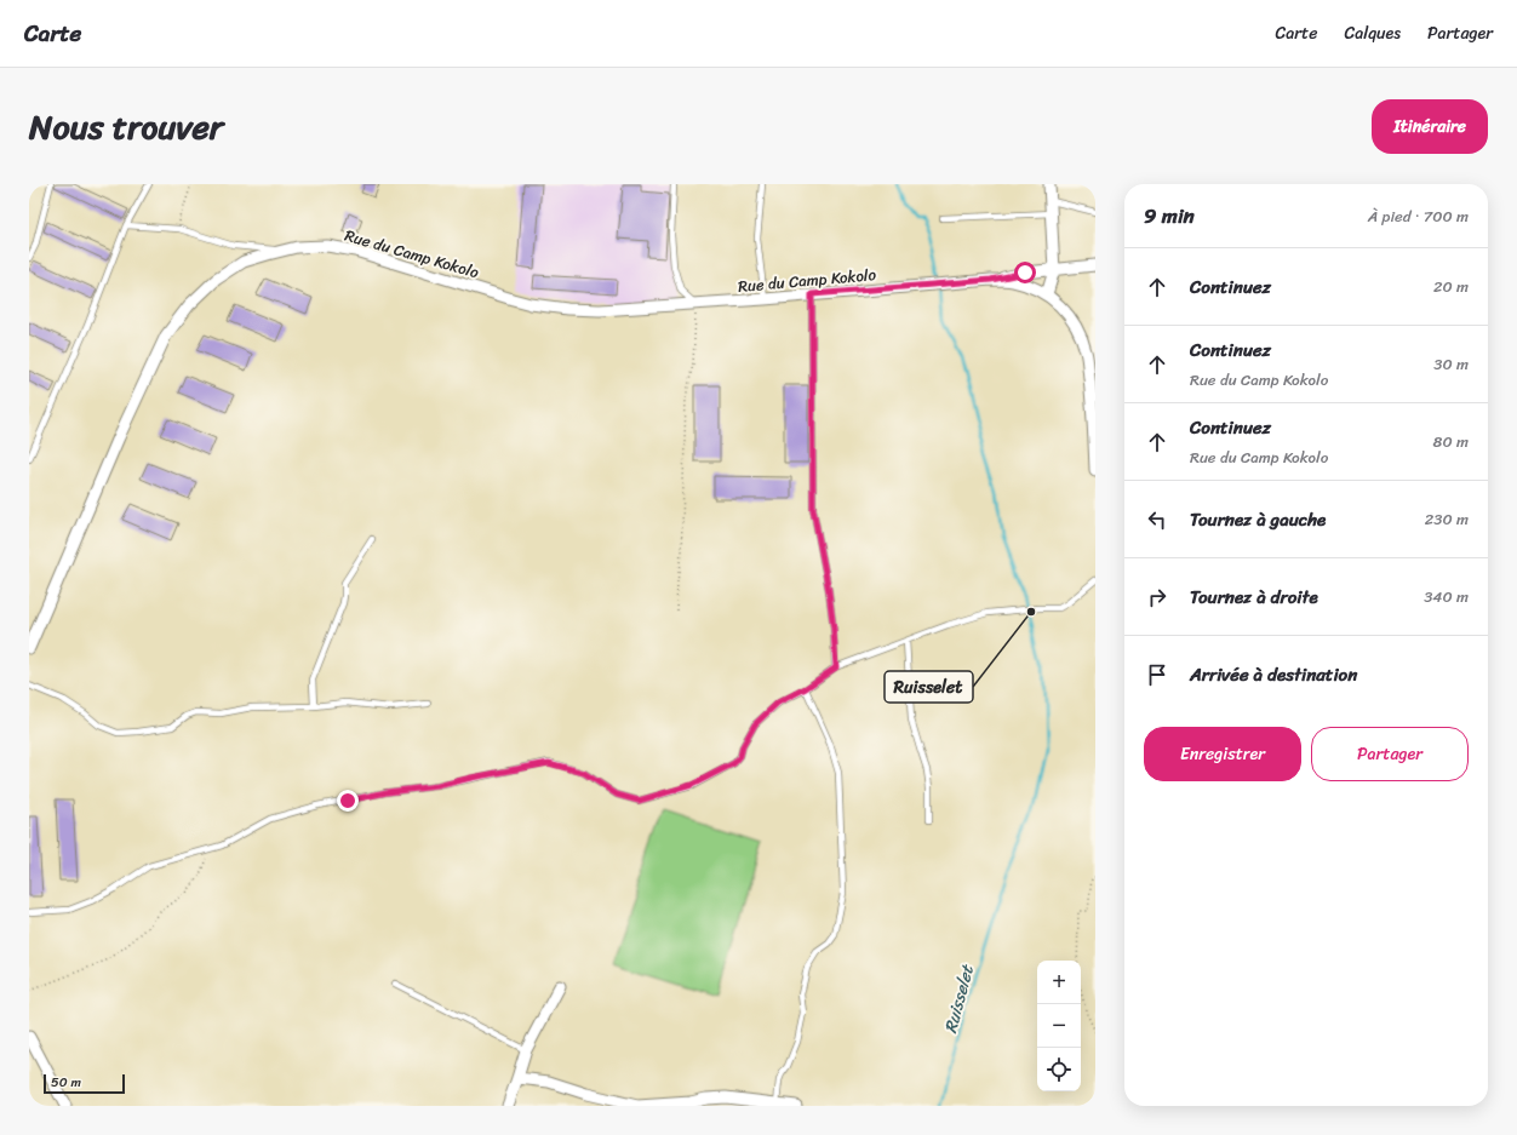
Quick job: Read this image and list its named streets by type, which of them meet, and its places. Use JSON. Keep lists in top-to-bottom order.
{
  "streets": {
    "street": ["Rue du Camp Kokolo"]
  },
  "water": ["Ruisselet"],
  "places": ["Ruisselet"],
  "scale_bar": "50 m",
  "page": {
    "header": "Carte",
    "nav": ["Carte", "Calques", "Partager"],
    "title": "Nous trouver",
    "buttons": [
      "Itinéraire",
      ["Enregistrer", "Partager"]
    ],
    "heading": ["9 min", "À pied · 700 m"],
    "list": [
      ["Continuez", "20 m"],
      ["Continuez", "Rue du Camp Kokolo", "30 m"],
      ["Continuez", "Rue du Camp Kokolo", "80 m"],
      ["Tournez à gauche", "230 m"],
      ["Tournez à droite", "340 m"],
      "Arrivée à destination"
    ],
    "map_buttons": ["+", "−"],
    "scale": "50 m"
  }
}
